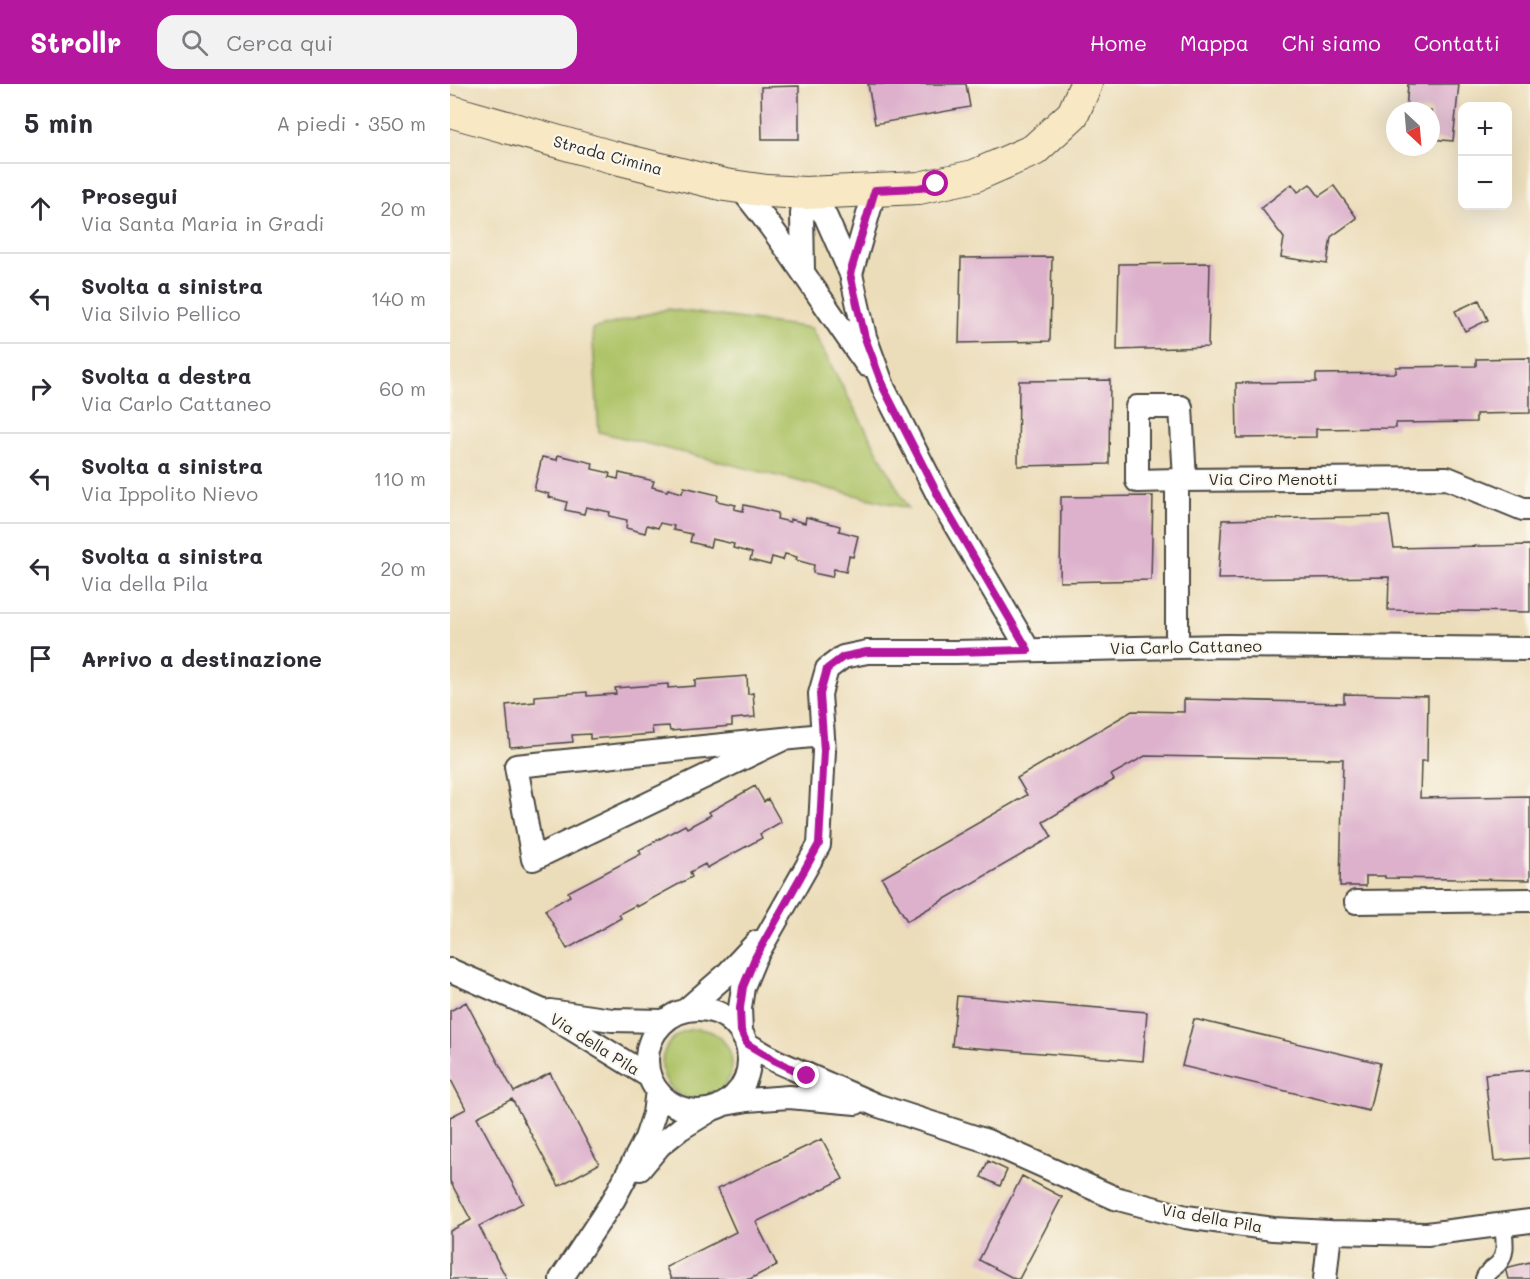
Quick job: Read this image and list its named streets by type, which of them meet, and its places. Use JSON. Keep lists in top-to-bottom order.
{
  "streets": {
    "main road": ["Strada Cimina"],
    "street": ["Via Ciro Menotti", "Via Carlo Cattaneo", "Via della Pila"]
  },
  "crossings": [
    ["Via Ciro Menotti", "Via Carlo Cattaneo"]
  ],
  "north": "bottom right",
  "page": {
    "header": "Strollr",
    "search": "Cerca qui",
    "nav": [
      "Home",
      "Mappa",
      "Chi siamo",
      "Contatti"
    ],
    "heading": ["5 min", "A piedi · 350 m"],
    "map_buttons": ["+", "−"],
    "list": [
      ["Prosegui", "Via Santa Maria in Gradi", "20 m"],
      ["Svolta a sinistra", "Via Silvio Pellico", "140 m"],
      ["Svolta a destra", "Via Carlo Cattaneo", "60 m"],
      ["Svolta a sinistra", "Via Ippolito Nievo", "110 m"],
      ["Svolta a sinistra", "Via della Pila", "20 m"],
      "Arrivo a destinazione"
    ]
  }
}
